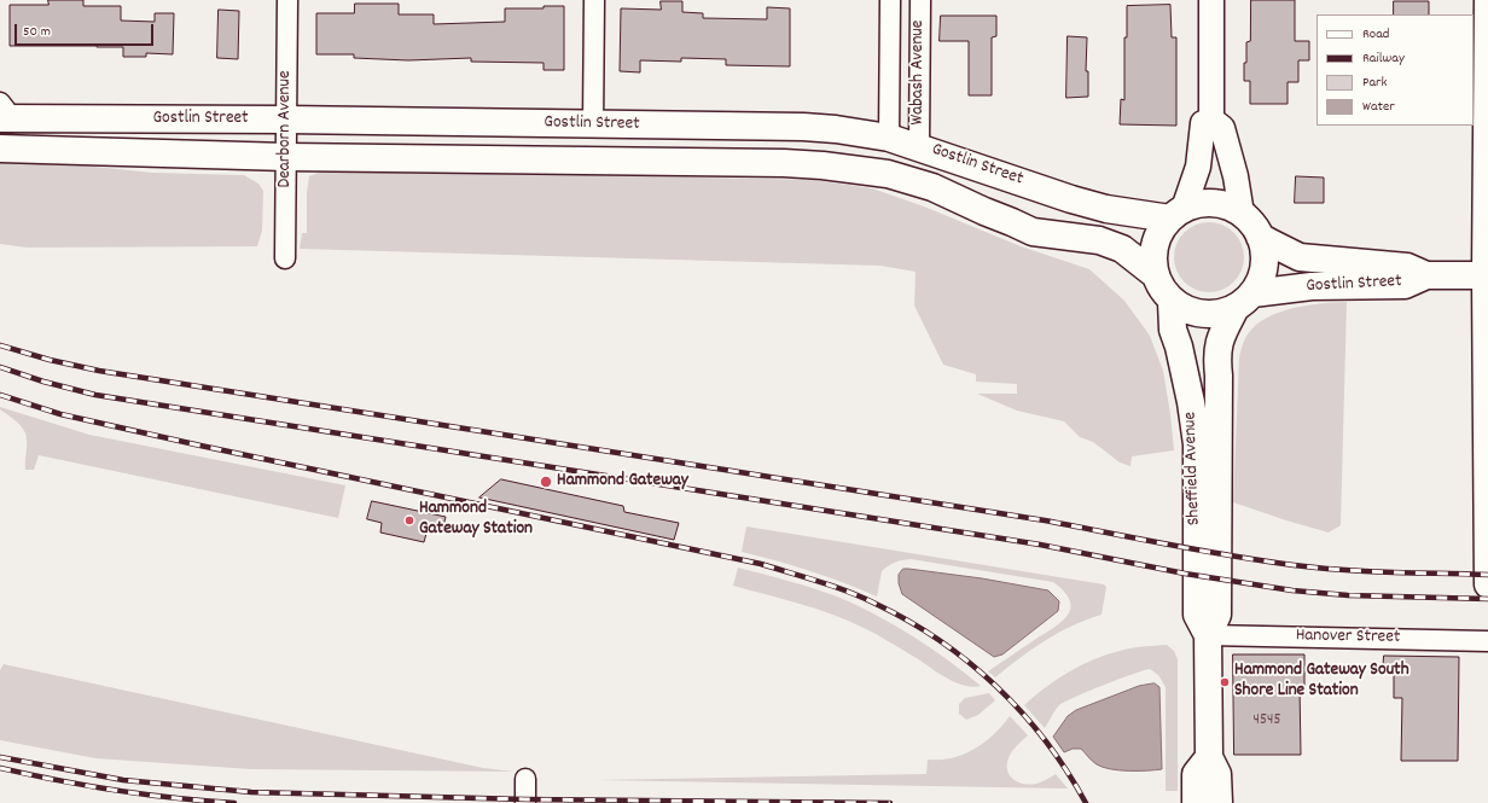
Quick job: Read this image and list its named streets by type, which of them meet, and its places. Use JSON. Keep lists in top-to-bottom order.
{
  "streets": {
    "main road": ["Gostlin Street", "Sheffield Avenue"],
    "street": ["Wabash Avenue", "Dearborn Avenue", "Hanover Street"]
  },
  "crossings": [
    ["Wabash Avenue", "Gostlin Street"],
    ["Gostlin Street", "Dearborn Avenue"],
    ["Gostlin Street", "Sheffield Avenue"],
    ["Sheffield Avenue", "Hanover Street"]
  ],
  "places": ["Hammond Gateway", "Hammond Gateway Station", "Hammond Gateway South Shore Line Station"],
  "house_numbers": ["4545"],
  "legend": [
    "Road",
    "Railway",
    "Park",
    "Water"
  ],
  "scale_bar": "50 m"
}
